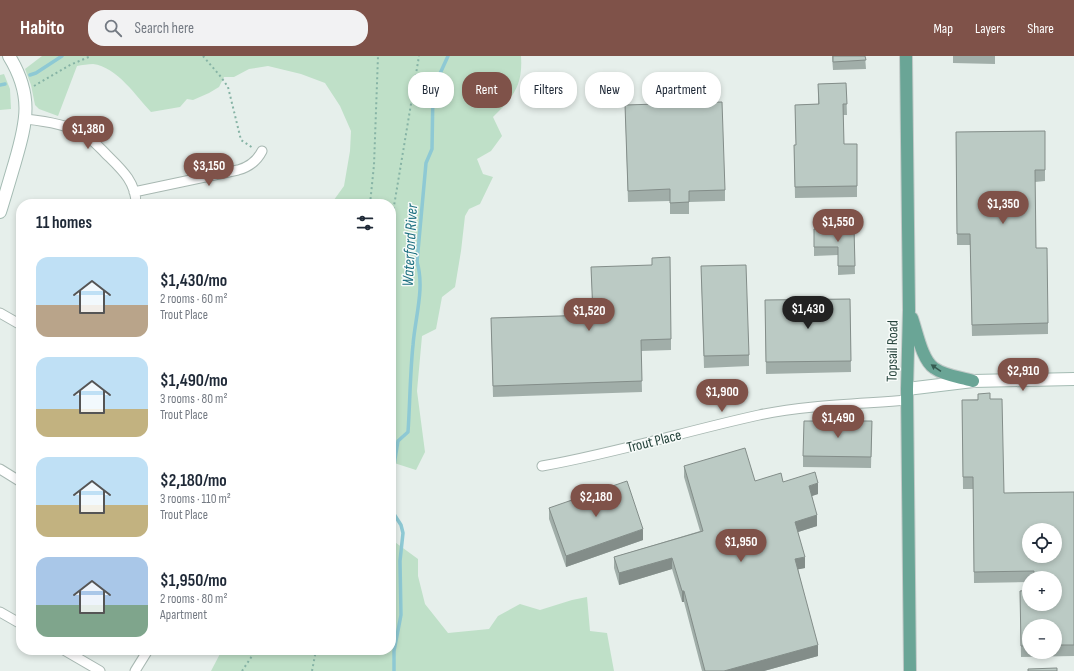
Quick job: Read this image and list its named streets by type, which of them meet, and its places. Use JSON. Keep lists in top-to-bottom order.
{
  "streets": {
    "main road": ["Topsail Road"],
    "street": ["Trout Place"]
  },
  "crossings": [
    ["Topsail Road", "Trout Place"]
  ],
  "water": ["Waterford River"],
  "page": {
    "header": "Habito",
    "search": "Search here",
    "nav": ["Map", "Layers", "Share"],
    "chip": [
      "Buy",
      "Rent",
      "Filters",
      "New",
      "Apartment"
    ],
    "price": [
      "$1,380",
      "$3,150",
      "$1,350",
      "$1,550",
      "$1,430",
      "$1,520",
      "$2,910",
      "$1,900",
      "$1,490",
      "$2,180",
      "$1,950"
    ],
    "heading": "11 homes",
    "list": [
      {
        "name": "$1,430/mo",
        "note": "2 rooms · 60 m² · Trout Place"
      },
      {
        "name": "$1,490/mo",
        "note": "3 rooms · 80 m² · Trout Place"
      },
      {
        "name": "$2,180/mo",
        "note": "3 rooms · 110 m² · Trout Place"
      },
      {
        "name": "$1,950/mo",
        "note": "2 rooms · 80 m² · Apartment"
      }
    ],
    "map_buttons": ["+", "−"]
  }
}
